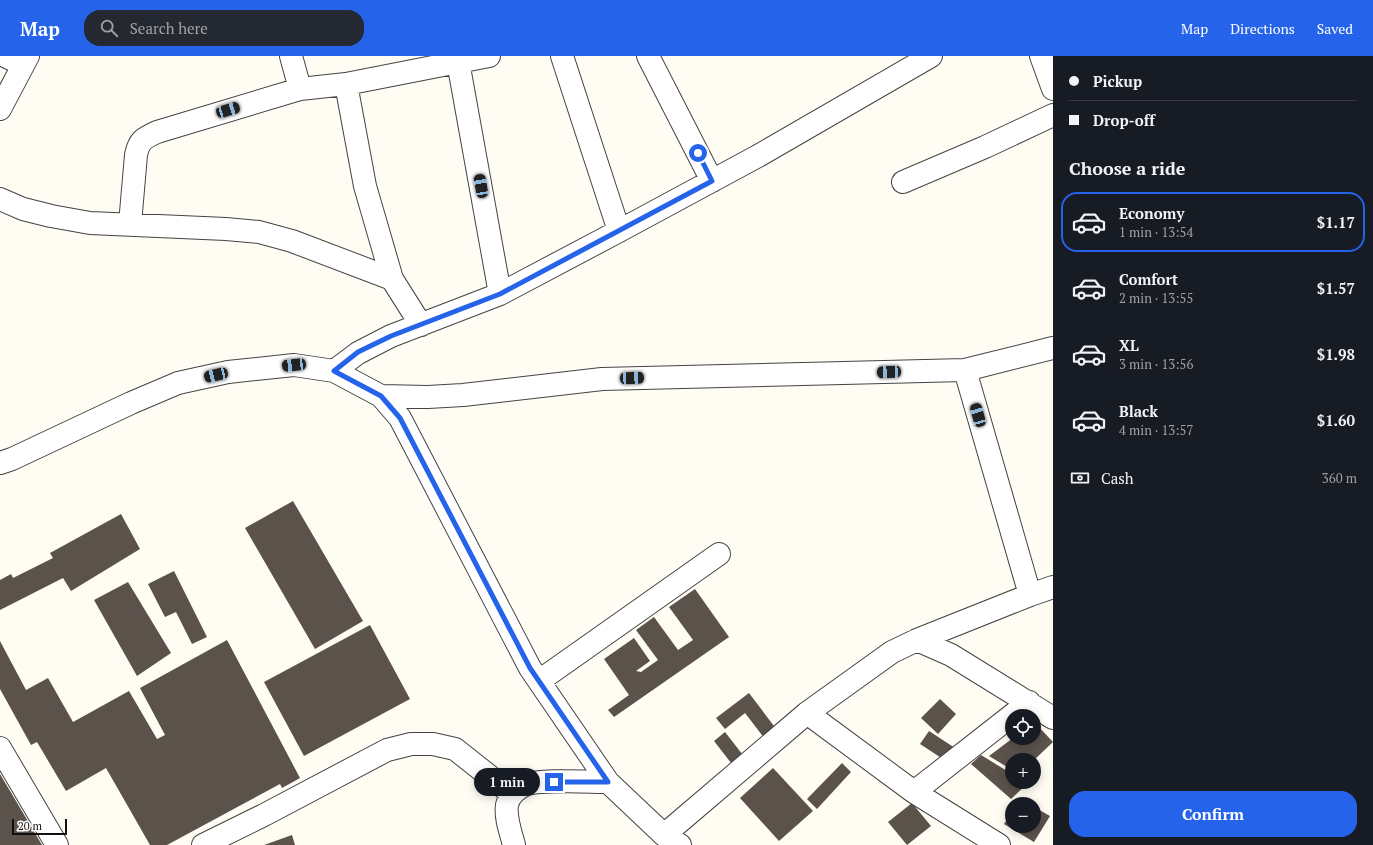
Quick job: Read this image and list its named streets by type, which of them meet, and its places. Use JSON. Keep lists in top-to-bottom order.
{
  "scale_bar": "20 m",
  "page": {
    "header": "Map",
    "search": "Search here",
    "nav": ["Map", "Directions", "Saved"],
    "banner": ["Pickup", "Drop-off"],
    "heading": "Choose a ride",
    "list": [
      {
        "name": "Economy",
        "note": "1 min · 13:54",
        "value": "$1.17"
      },
      {
        "name": "Comfort",
        "note": "2 min · 13:55",
        "value": "$1.57"
      },
      {
        "name": "XL",
        "note": "3 min · 13:56",
        "value": "$1.98"
      },
      {
        "name": "Black",
        "note": "4 min · 13:57",
        "value": "$1.60"
      }
    ],
    "pay": ["Cash", "360 m"],
    "map_buttons": ["+", "−"],
    "bubble": "1 min",
    "buttons": "Confirm",
    "scale": "20 m"
  }
}
